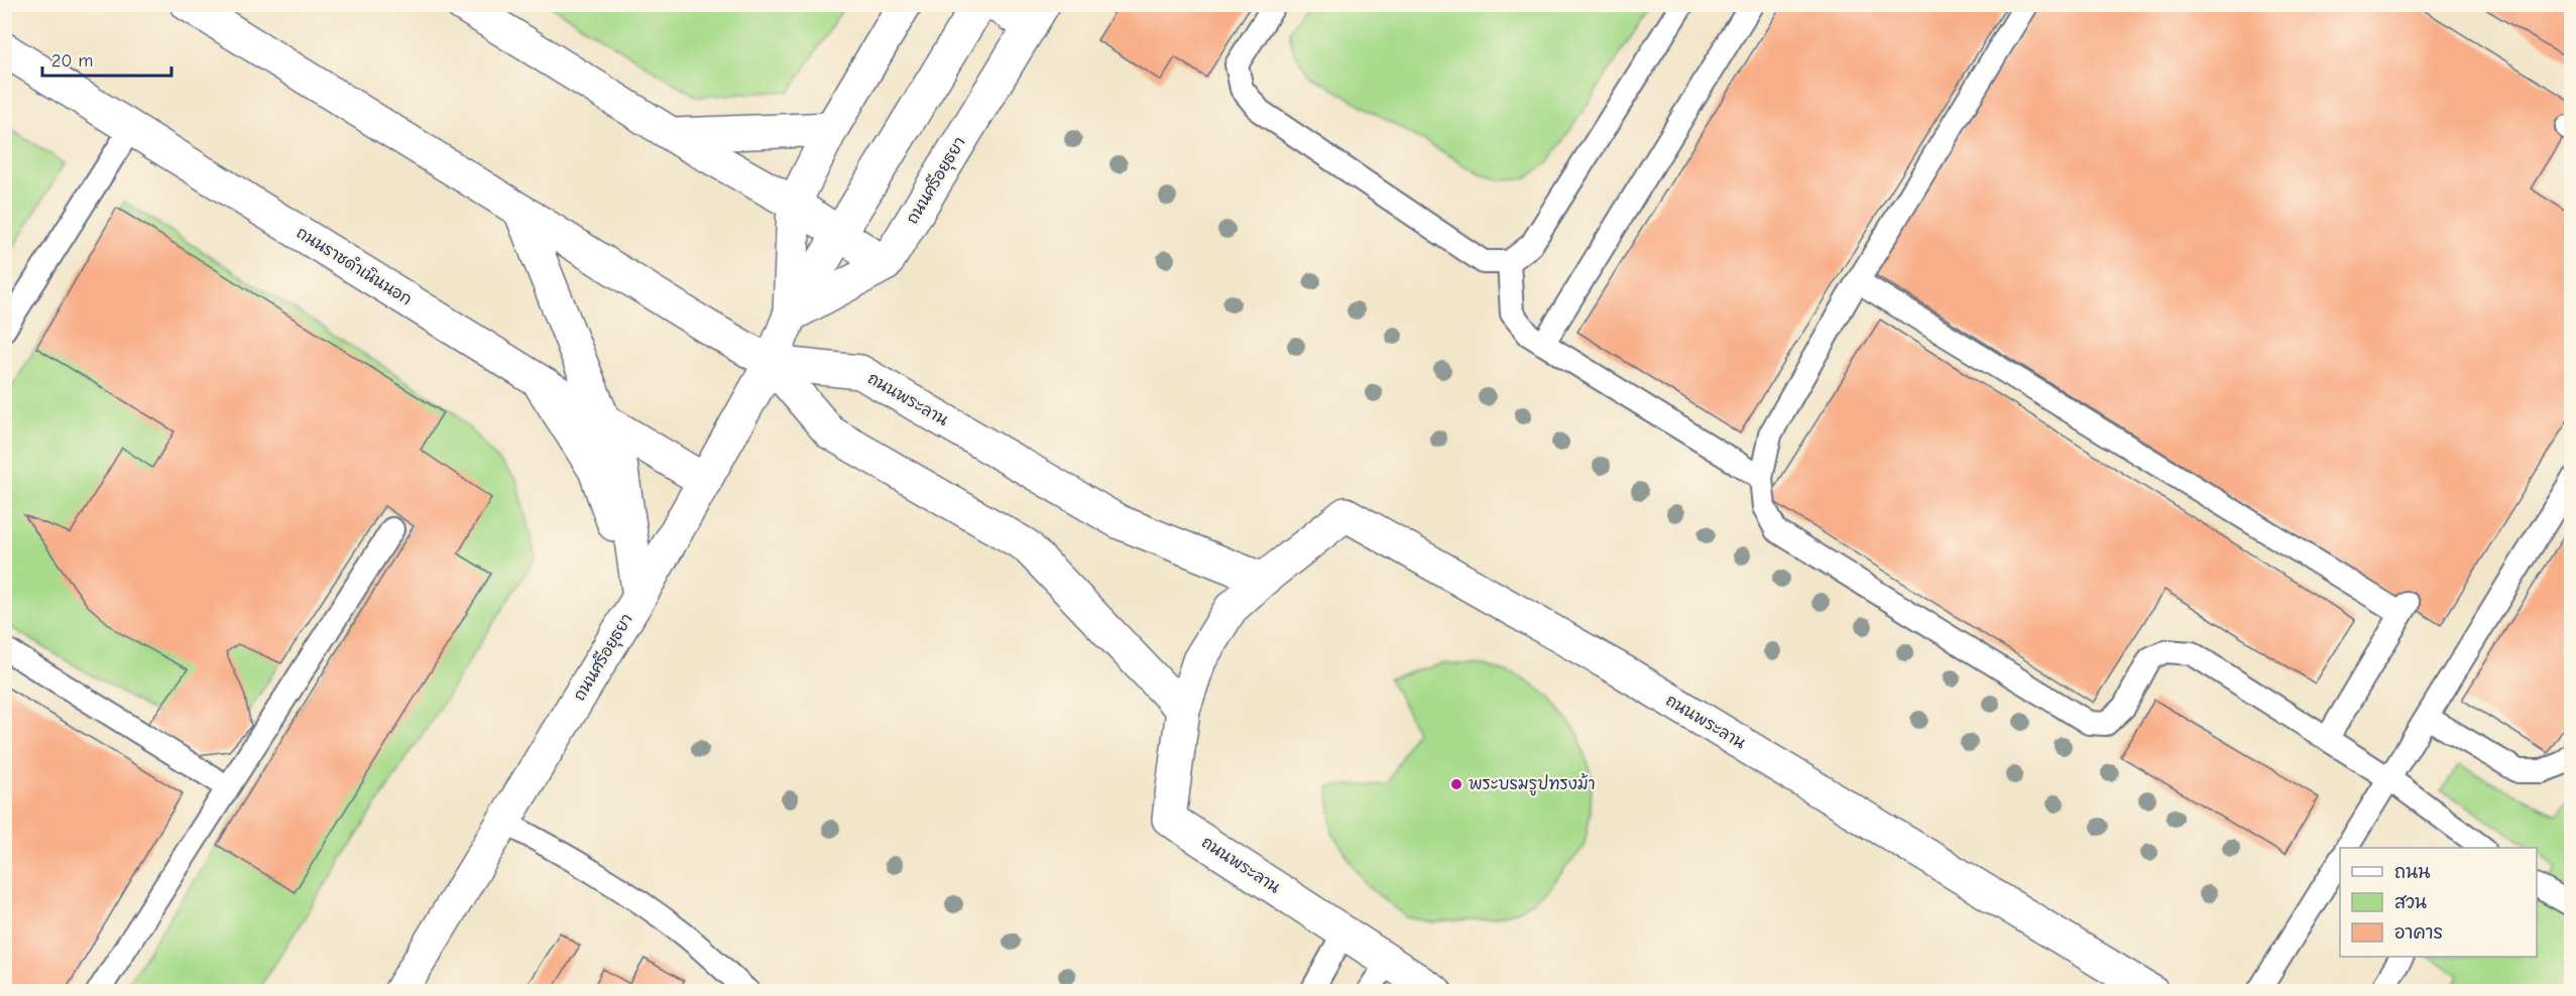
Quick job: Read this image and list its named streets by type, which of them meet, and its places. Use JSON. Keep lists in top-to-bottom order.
{
  "streets": {
    "main road": ["ถนนศรีอยุธยา", "ถนนราชดำเนินนอก", "ถนนพระลาน"]
  },
  "crossings": [
    ["ถนนศรีอยุธยา", "ถนนราชดำเนินนอก"],
    ["ถนนศรีอยุธยา", "ถนนพระลาน"]
  ],
  "places": ["พระบรมรูปทรงม้า"],
  "legend": ["ถนน", "สวน", "อาคาร"],
  "scale_bar": "20 m"
}
